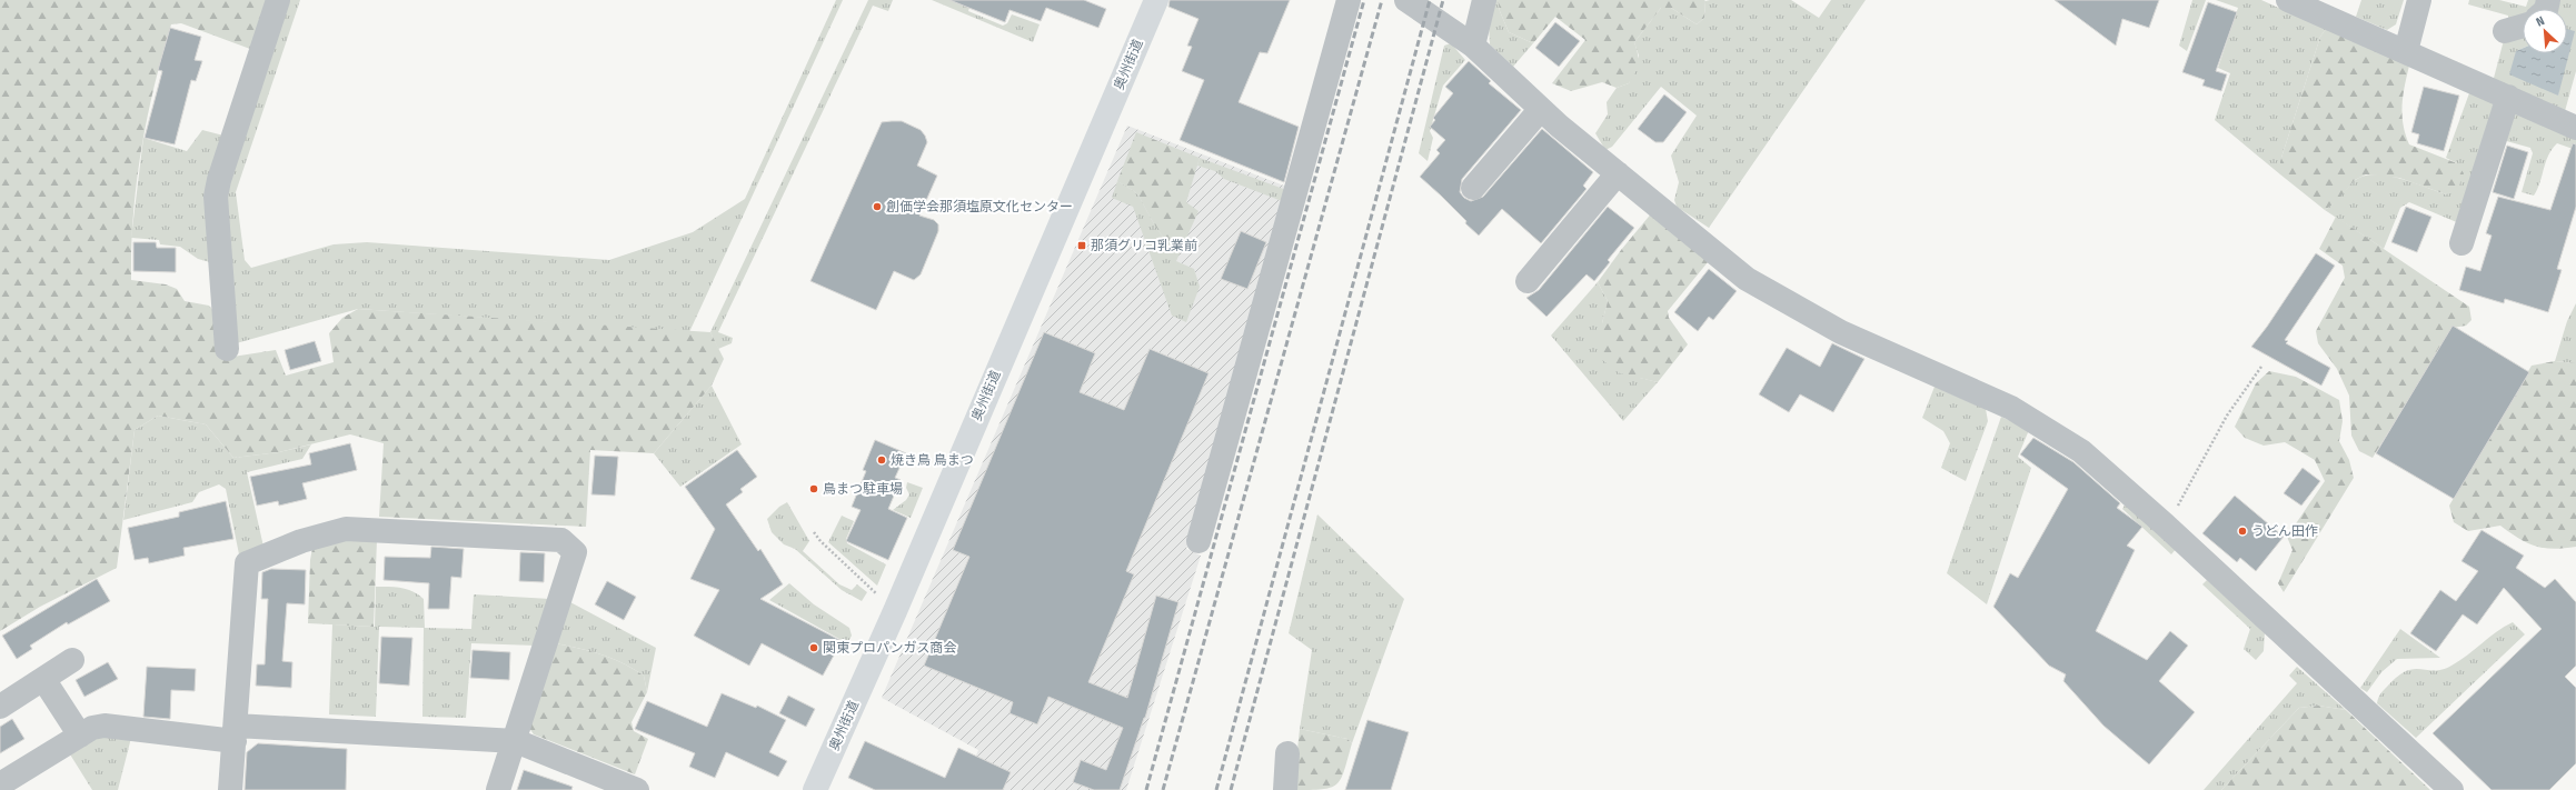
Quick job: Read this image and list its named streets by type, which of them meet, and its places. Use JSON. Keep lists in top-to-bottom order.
{
  "streets": {
    "main road": ["奥州街道"]
  },
  "places": {
    "other": [
      "創価学会那須塩原文化センター",
      "焼き鳥 鳥まつ",
      "鳥まつ駐車場",
      "うどん田作",
      "関東プロパンガス商会"
    ],
    "transit": ["那須グリコ乳業前"]
  },
  "north": "top left"
}
